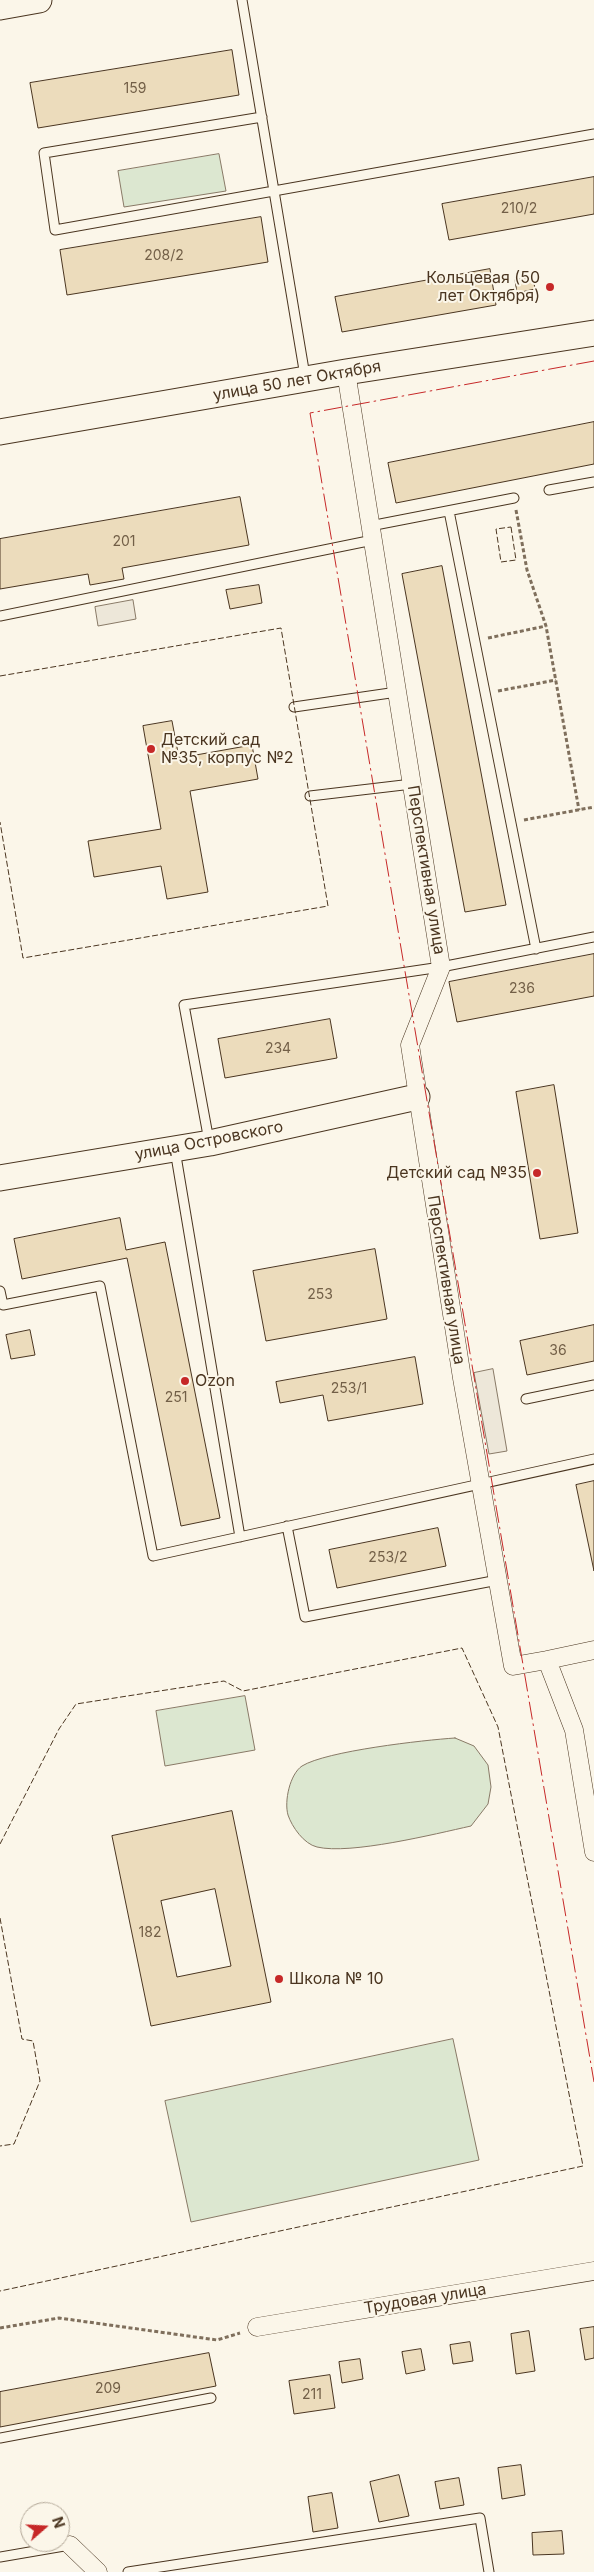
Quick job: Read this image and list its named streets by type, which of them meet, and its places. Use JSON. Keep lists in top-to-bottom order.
{
  "streets": {
    "main road": ["улица 50 лет Октября", "улица Островского"],
    "street": ["Перспективная улица", "Трудовая улица"]
  },
  "crossings": [
    ["улица 50 лет Октября", "Перспективная улица"],
    ["Перспективная улица", "улица Островского"]
  ],
  "places": [
    "Кольцевая (50 лет Октября)",
    "Детский сад №35, корпус №2",
    "Детский сад №35",
    "Ozon",
    "Школа № 10"
  ],
  "house_numbers": [
    "159",
    "210/2",
    "208/2",
    "201",
    "236",
    "234",
    "253",
    "36",
    "253/1",
    "251",
    "253/2",
    "182",
    "209",
    "211"
  ],
  "north": "right"
}
